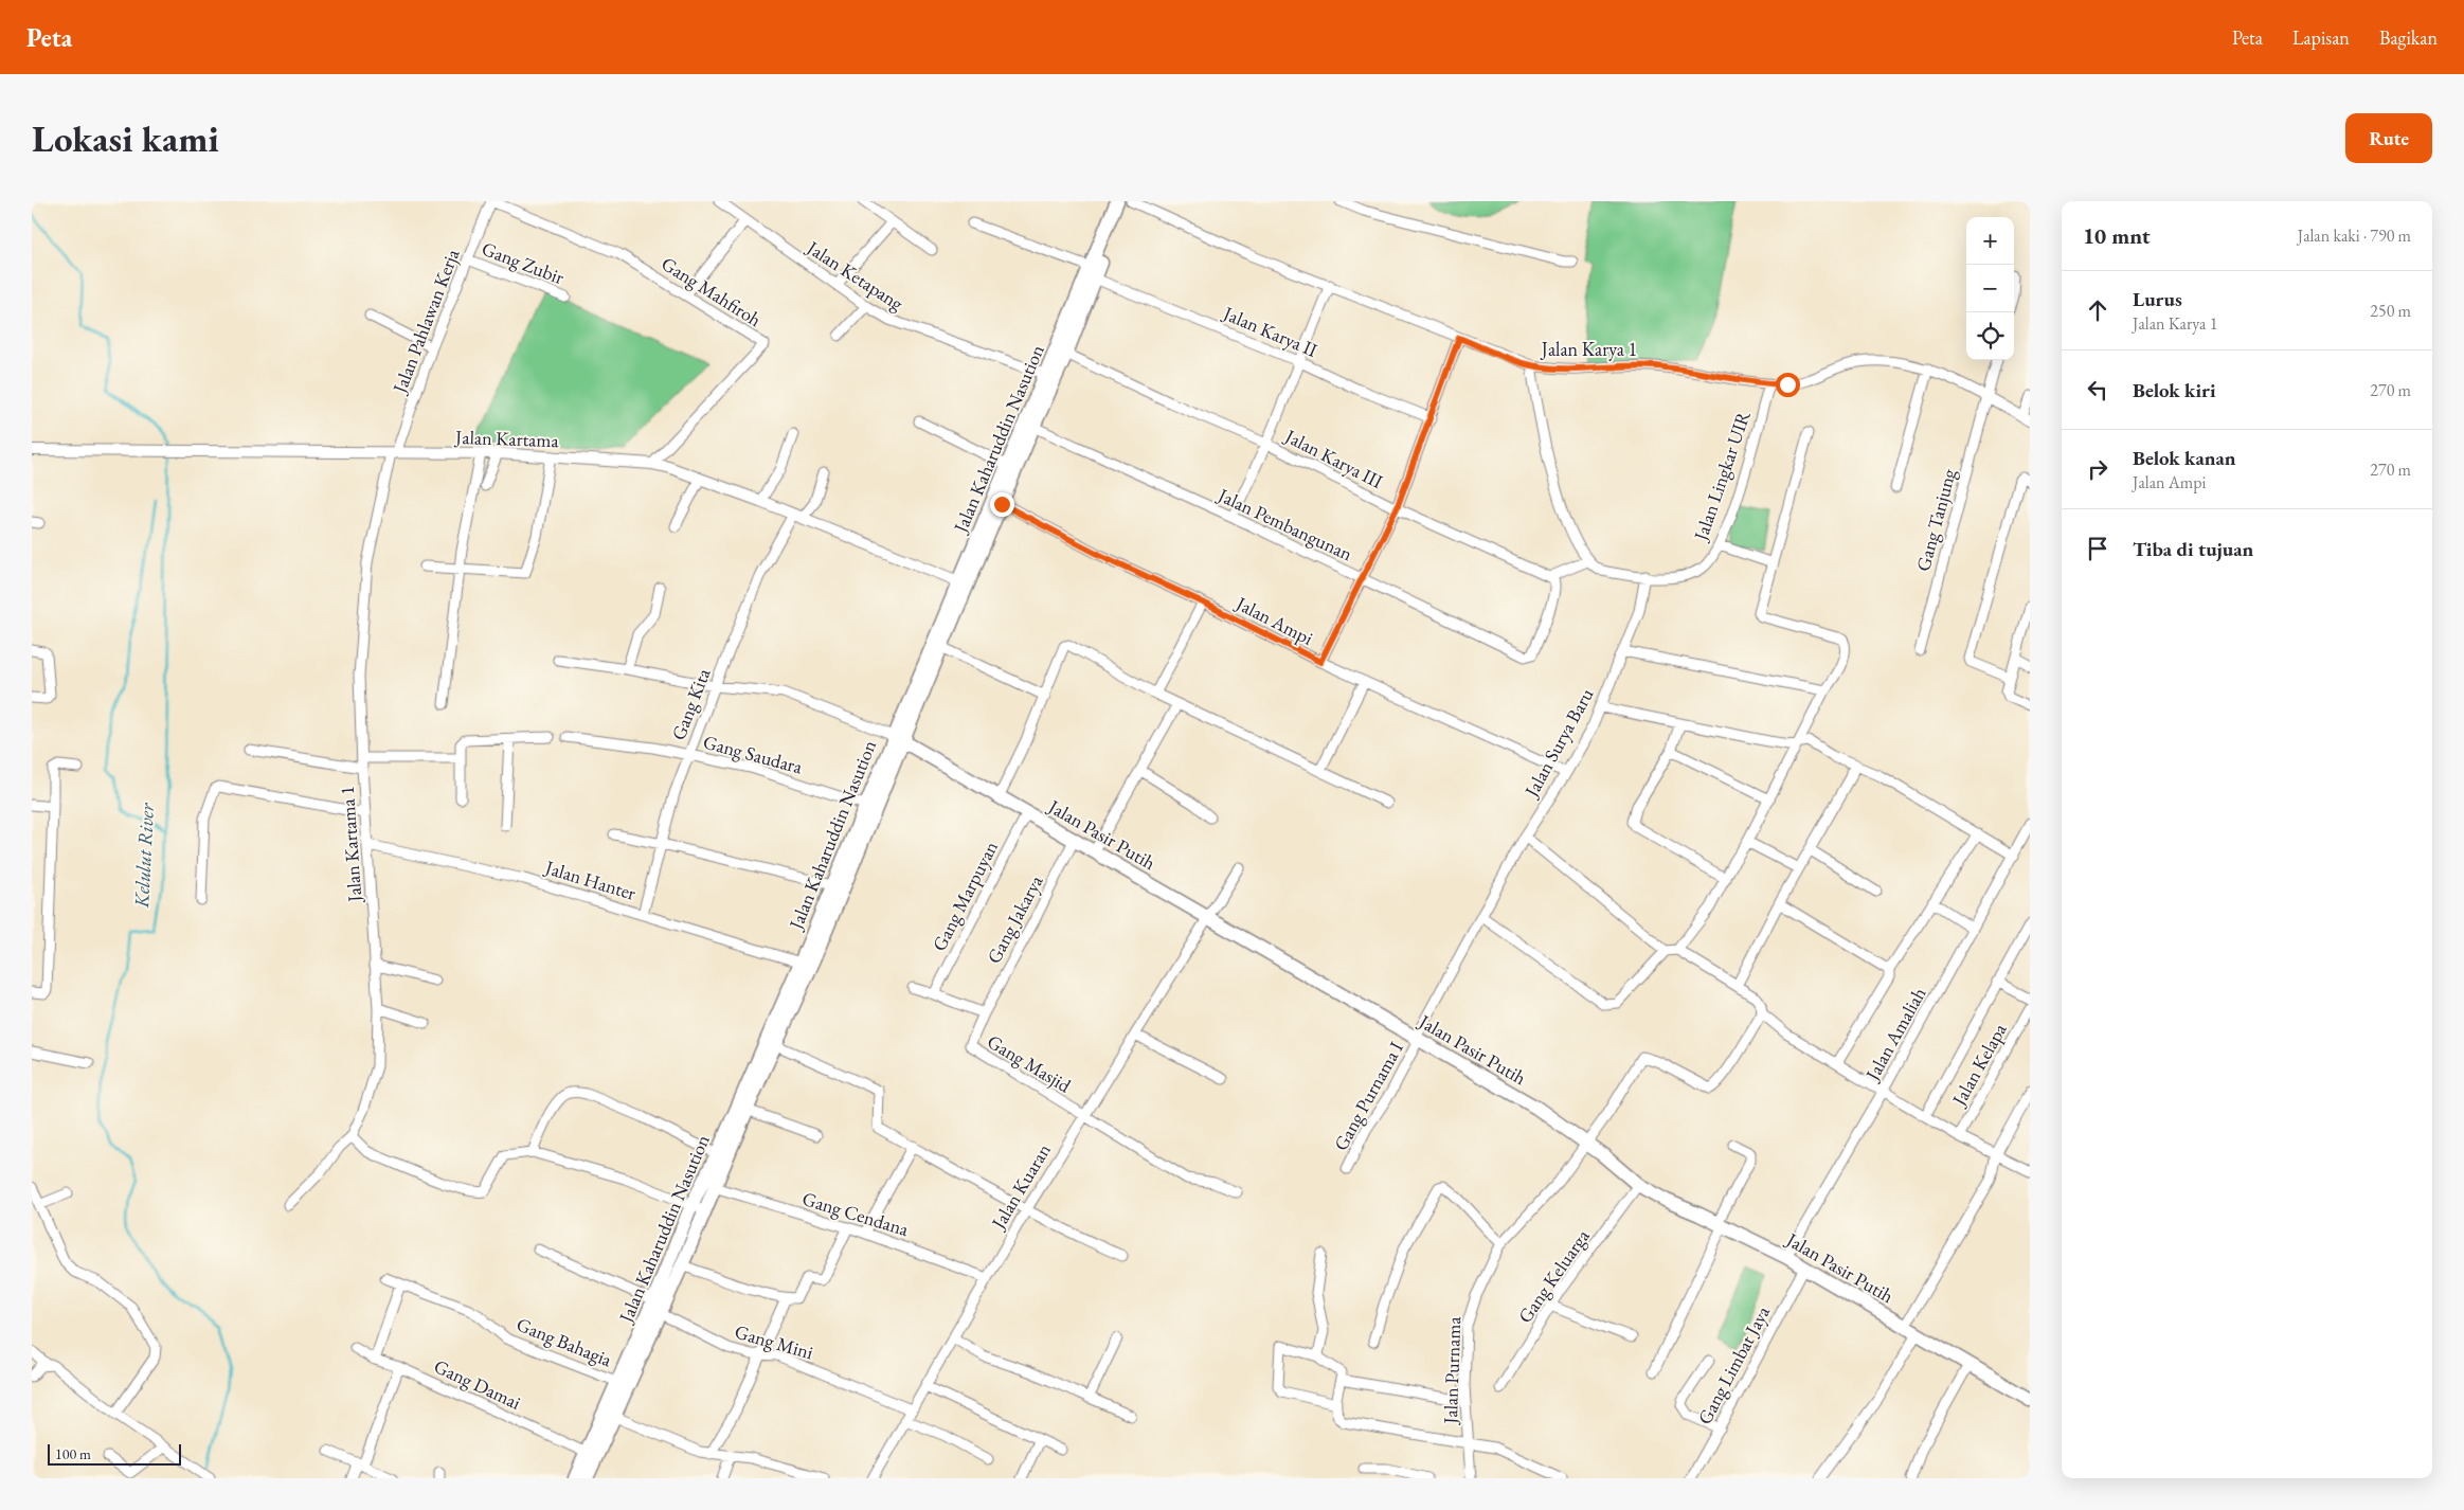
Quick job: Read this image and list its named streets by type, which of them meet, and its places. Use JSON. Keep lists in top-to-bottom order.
{
  "streets": {
    "highway": ["Jalan Kaharuddin Nasution", "Jalan Pasir Putih"],
    "main road": ["Jalan Kartama"],
    "street": [
      "Gang Zubir",
      "Jalan Ketapang",
      "Gang Mahfiroh",
      "Jalan Pahlawan Kerja",
      "Jalan Karya II",
      "Jalan Karya 1",
      "Jalan Karya III",
      "Jalan Lingkar UIR",
      "Gang Tanjung",
      "Jalan Pembangunan",
      "Jalan Ampi",
      "Gang Kita",
      "Jalan Surya Baru",
      "Gang Saudara",
      "Jalan Kartama 1",
      "Jalan Hanter",
      "Gang Marpuyan",
      "Gang Jakarya",
      "Jalan Amaliah",
      "Gang Masjid",
      "Jalan Kelapa",
      "Gang Purnama I",
      "Jalan Kuaran",
      "Gang Cendana",
      "Gang Keluarga",
      "Gang Bahagia",
      "Gang Mini",
      "Gang Limbat Jaya",
      "Jalan Purnama",
      "Gang Damai"
    ]
  },
  "crossings": [
    ["Gang Zubir", "Jalan Pahlawan Kerja"],
    ["Jalan Ketapang", "Jalan Kaharuddin Nasution"],
    ["Gang Mahfiroh", "Jalan Pahlawan Kerja"],
    ["Gang Mahfiroh", "Jalan Kartama"],
    ["Jalan Pahlawan Kerja", "Jalan Kartama"],
    ["Jalan Pahlawan Kerja", "Jalan Kartama 1"],
    ["Jalan Karya II", "Jalan Kaharuddin Nasution"],
    ["Jalan Karya 1", "Jalan Lingkar UIR"],
    ["Jalan Karya 1", "Gang Tanjung"],
    ["Jalan Kartama", "Jalan Kaharuddin Nasution"],
    ["Jalan Kartama", "Gang Kita"],
    ["Jalan Kartama", "Jalan Kartama 1"],
    ["Jalan Kaharuddin Nasution", "Jalan Karya III"],
    ["Jalan Kaharuddin Nasution", "Jalan Pembangunan"],
    ["Jalan Kaharuddin Nasution", "Jalan Ampi"],
    ["Jalan Kaharuddin Nasution", "Gang Saudara"],
    ["Jalan Kaharuddin Nasution", "Jalan Pasir Putih"],
    ["Jalan Kaharuddin Nasution", "Jalan Hanter"],
    ["Jalan Kaharuddin Nasution", "Gang Cendana"],
    ["Jalan Kaharuddin Nasution", "Gang Bahagia"],
    ["Jalan Kaharuddin Nasution", "Gang Mini"],
    ["Jalan Kaharuddin Nasution", "Gang Damai"],
    ["Jalan Karya III", "Jalan Pembangunan"],
    ["Jalan Lingkar UIR", "Jalan Surya Baru"],
    ["Jalan Ampi", "Jalan Surya Baru"],
    ["Gang Kita", "Gang Saudara"],
    ["Gang Kita", "Jalan Hanter"],
    ["Jalan Surya Baru", "Jalan Pasir Putih"],
    ["Jalan Surya Baru", "Gang Purnama I"],
    ["Jalan Pasir Putih", "Gang Marpuyan"],
    ["Jalan Pasir Putih", "Gang Jakarya"],
    ["Jalan Pasir Putih", "Jalan Amaliah"],
    ["Jalan Pasir Putih", "Gang Purnama I"],
    ["Jalan Pasir Putih", "Jalan Kuaran"],
    ["Jalan Pasir Putih", "Gang Keluarga"],
    ["Jalan Pasir Putih", "Gang Limbat Jaya"],
    ["Jalan Pasir Putih", "Jalan Purnama"],
    ["Jalan Kartama 1", "Jalan Hanter"],
    ["Gang Marpuyan", "Gang Masjid"],
    ["Gang Jakarya", "Gang Masjid"],
    ["Gang Masjid", "Jalan Kuaran"],
    ["Jalan Kuaran", "Gang Cendana"],
    ["Jalan Kuaran", "Gang Mini"]
  ],
  "water": ["Kelulut River"],
  "scale_bar": "100 m",
  "page": {
    "header": "Peta",
    "nav": ["Peta", "Lapisan", "Bagikan"],
    "buttons": "Rute",
    "title": "Lokasi kami",
    "heading": ["10 mnt", "Jalan kaki · 790 m"],
    "map_buttons": ["+", "−"],
    "list": [
      ["Lurus", "Jalan Karya 1", "250 m"],
      ["Belok kiri", "270 m"],
      ["Belok kanan", "Jalan Ampi", "270 m"],
      "Tiba di tujuan"
    ],
    "scale": "100 m"
  }
}
